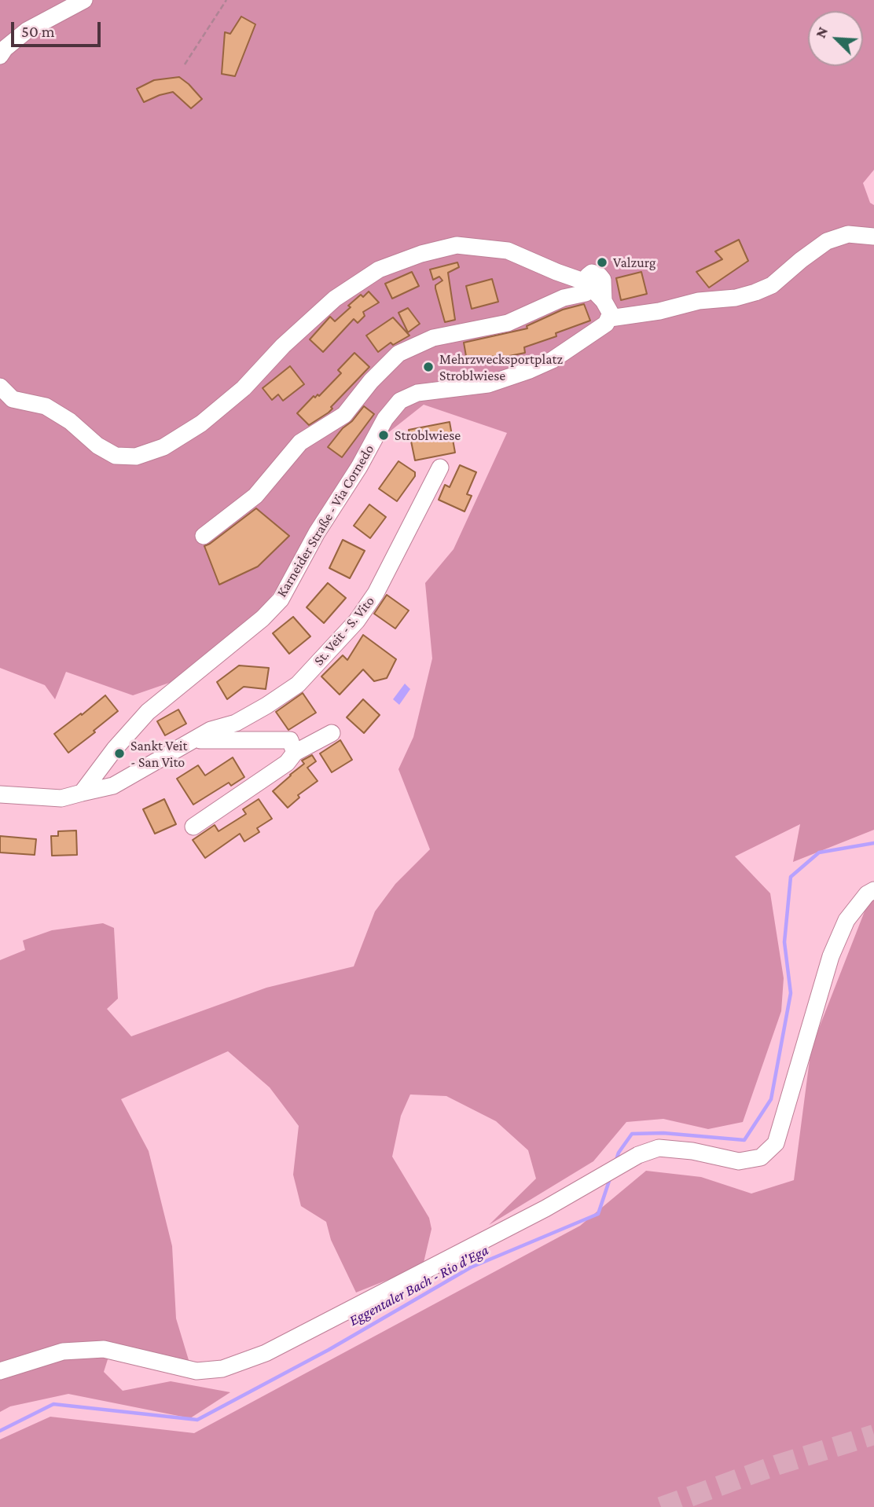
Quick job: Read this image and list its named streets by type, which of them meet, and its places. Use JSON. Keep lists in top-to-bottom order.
{
  "streets": {
    "street": ["Karneider Straße - Via Cornedo", "St. Veit - S. Vito"]
  },
  "crossings": [
    ["Karneider Straße - Via Cornedo", "St. Veit - S. Vito"]
  ],
  "water": ["Eggentaler Bach - Rio d'Ega"],
  "places": [
    "Valzurg",
    "Mehrzwecksportplatz Stroblwiese",
    "Stroblwiese",
    "Sankt Veit - San Vito"
  ],
  "scale_bar": "50 m",
  "north": "top left"
}
